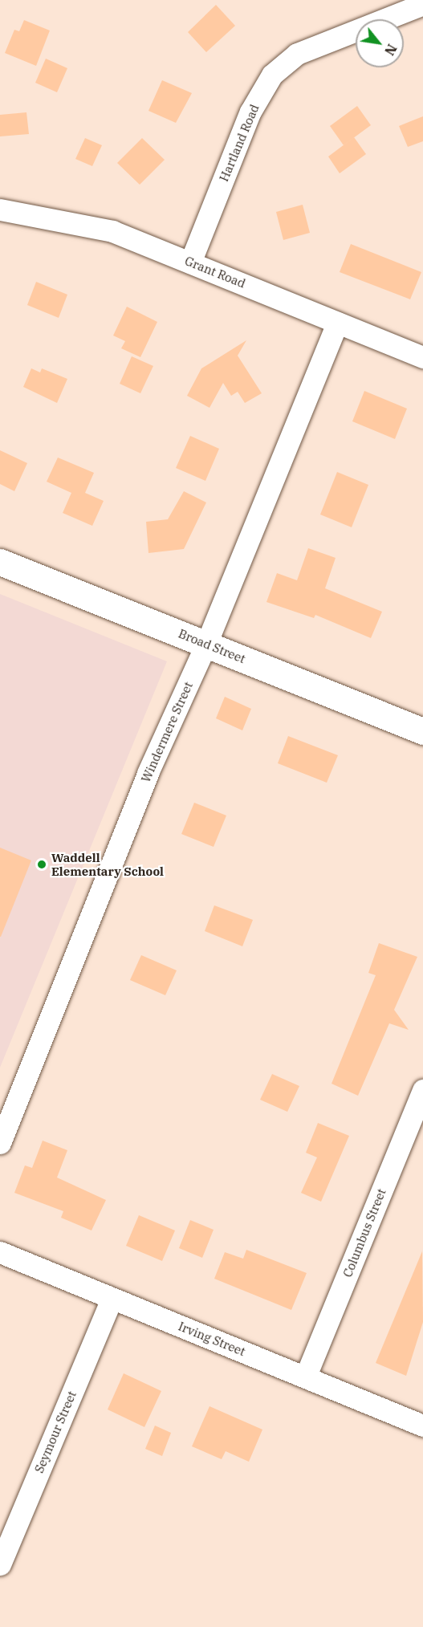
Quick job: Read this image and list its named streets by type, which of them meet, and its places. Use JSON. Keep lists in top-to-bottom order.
{
  "streets": {
    "street": [
      "Hartland Road",
      "Grant Road",
      "Broad Street",
      "Windermere Street",
      "Columbus Street",
      "Irving Street",
      "Seymour Street"
    ]
  },
  "crossings": [
    ["Hartland Road", "Grant Road"],
    ["Grant Road", "Windermere Street"],
    ["Broad Street", "Windermere Street"],
    ["Columbus Street", "Irving Street"],
    ["Irving Street", "Seymour Street"]
  ],
  "places": ["Waddell Elementary School"],
  "north": "bottom right"
}
